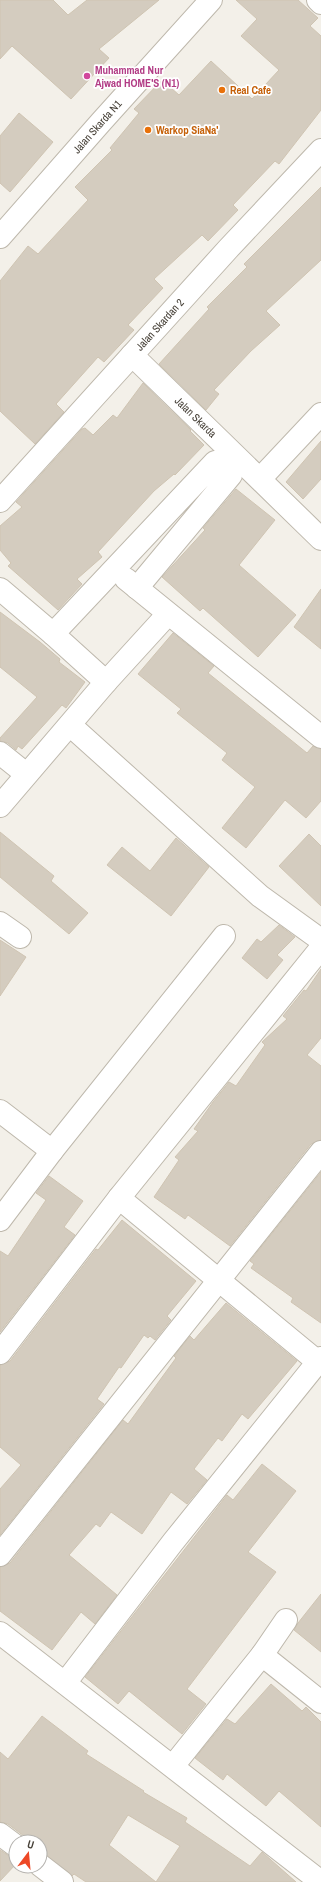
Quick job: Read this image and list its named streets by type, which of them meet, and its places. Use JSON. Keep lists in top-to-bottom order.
{
  "streets": {
    "street": ["Jalan Skarda N1", "Jalan Skardan 2", "Jalan Skarda"]
  },
  "crossings": [
    ["Jalan Skardan 2", "Jalan Skarda"]
  ],
  "places": ["Muhammad Nur Ajwad HOME'S (N1)", "Real Cafe", "Warkop SiaNa'"],
  "north": "top"
}
